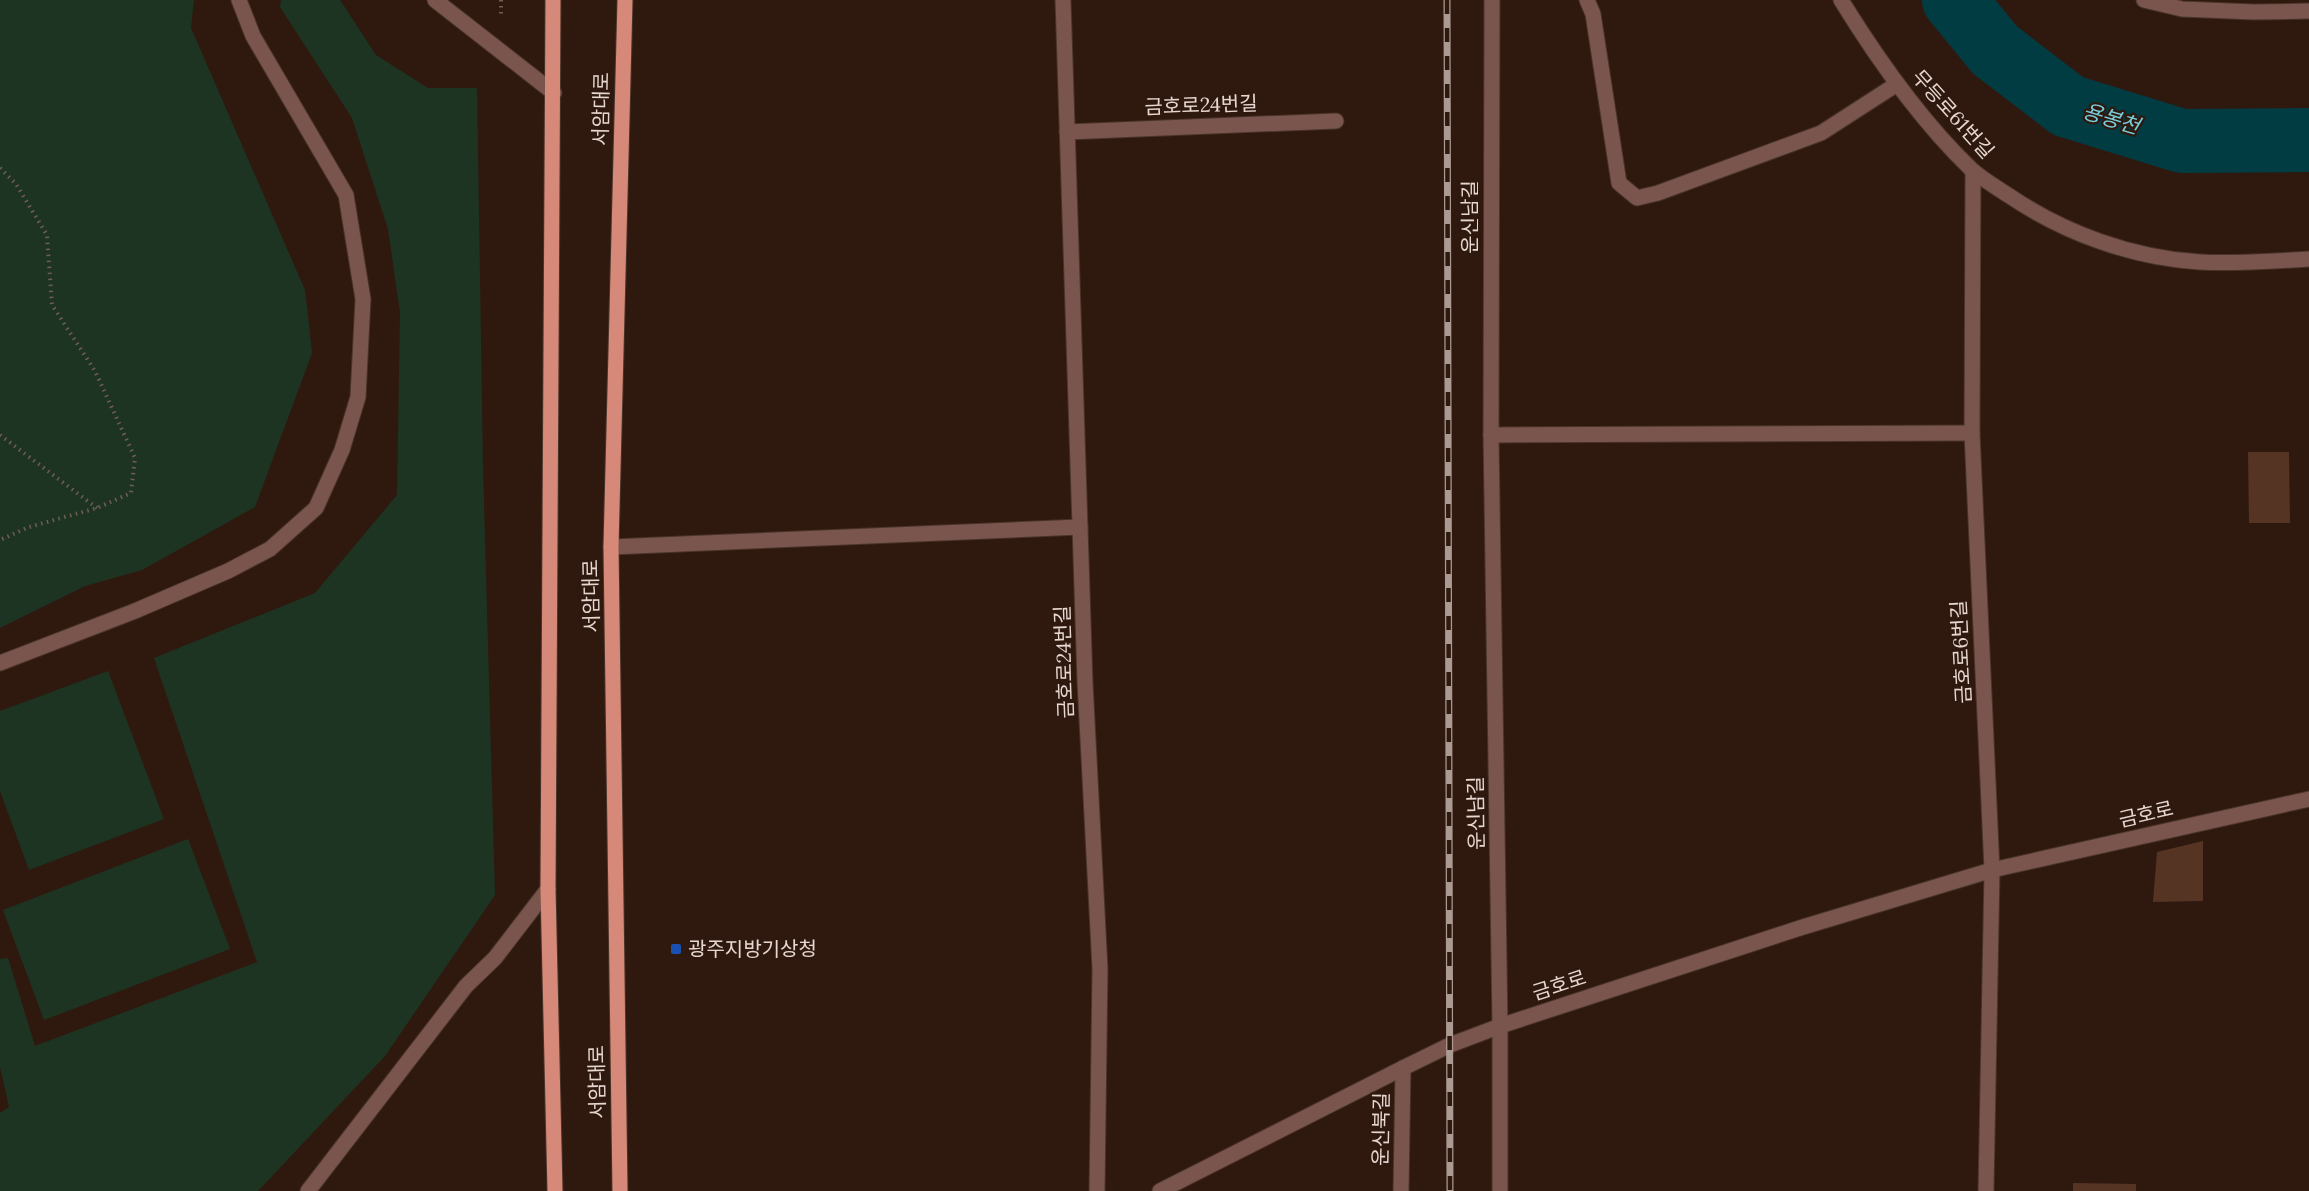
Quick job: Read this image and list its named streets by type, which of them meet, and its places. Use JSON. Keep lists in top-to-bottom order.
{
  "streets": {
    "main road": ["서암대로"],
    "street": [
      "금호로24번길",
      "무등로61번길",
      "운신남길",
      "금호로6번길",
      "금호로",
      "운신북길"
    ]
  },
  "crossings": [
    ["무등로61번길", "금호로6번길"],
    ["운신남길", "금호로"],
    ["금호로6번길", "금호로"],
    ["금호로", "운신북길"]
  ],
  "water": ["용봉천"],
  "places": {
    "transit": ["광주지방기상청"]
  }
}
